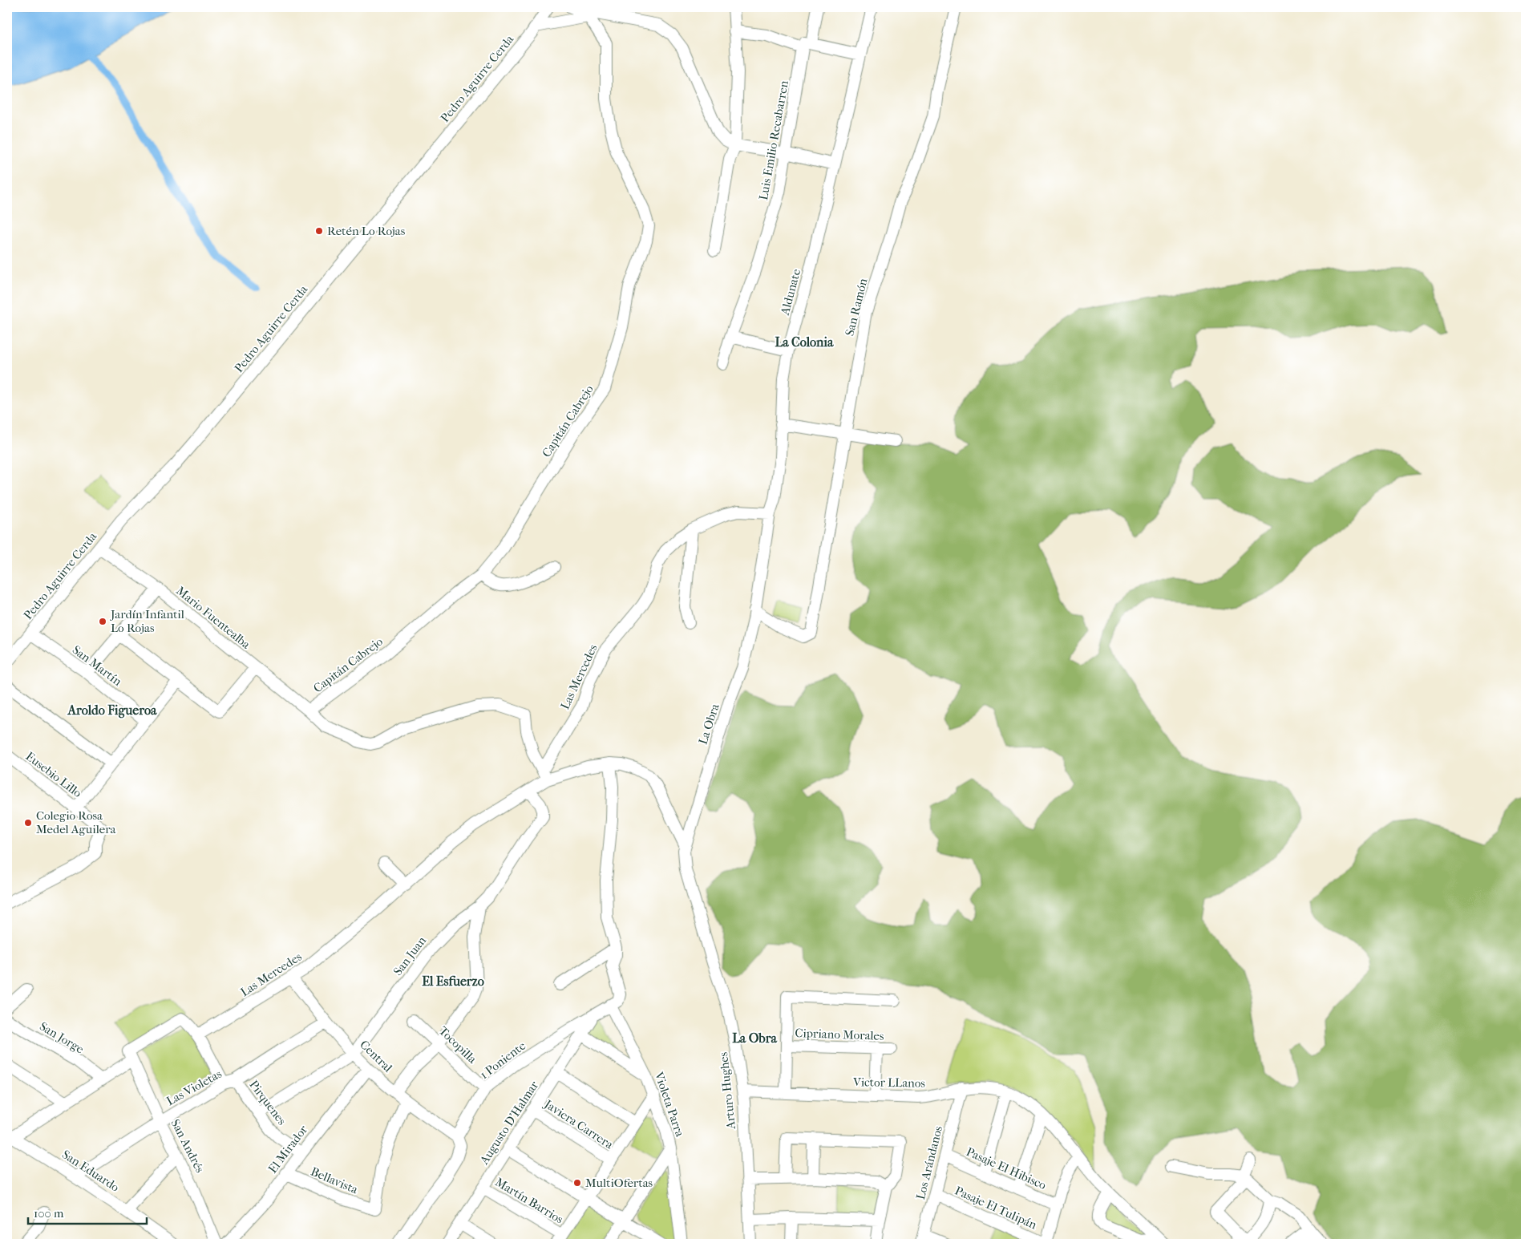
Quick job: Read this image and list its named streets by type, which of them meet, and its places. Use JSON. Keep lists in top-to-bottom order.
{
  "streets": {
    "street": [
      "Pedro Aguirre Cerda",
      "Luis Emilio Recabarren",
      "Aldunate",
      "San Ramón",
      "Capitán Cabrejo",
      "Mario Fuentealba",
      "San Martín",
      "Las Mercedes",
      "La Obra",
      "Eusebio Lillo",
      "San Juan",
      "Cipriano Morales",
      "San Jorge",
      "Tocopilla",
      "Central",
      "1 Poniente",
      "Victor LLanos",
      "Las Violetas",
      "Arturo Hughes",
      "Pirquenes",
      "Violeta Parra",
      "Augusto D'Halmar",
      "Javiera Carrera",
      "San Andrés",
      "El Mirador",
      "Los Arándanos",
      "Pasaje El Hibisco",
      "San Eduardo",
      "Bellavista",
      "Martín Barrios",
      "Pasaje El Tulipán"
    ]
  },
  "crossings": [
    ["Pedro Aguirre Cerda", "Mario Fuentealba"],
    ["Pedro Aguirre Cerda", "San Martín"],
    ["Aldunate", "San Ramón"],
    ["Aldunate", "Las Mercedes"],
    ["Aldunate", "La Obra"],
    ["San Ramón", "La Obra"],
    ["Capitán Cabrejo", "Mario Fuentealba"],
    ["Mario Fuentealba", "Las Mercedes"],
    ["Las Mercedes", "San Juan"],
    ["Las Mercedes", "Central"],
    ["La Obra", "Arturo Hughes"],
    ["San Juan", "Central"],
    ["San Juan", "Pirquenes"],
    ["Tocopilla", "1 Poniente"],
    ["Central", "1 Poniente"],
    ["Central", "Las Violetas"],
    ["Central", "El Mirador"],
    ["Central", "Bellavista"],
    ["1 Poniente", "Violeta Parra"],
    ["1 Poniente", "Augusto D'Halmar"],
    ["Victor LLanos", "Arturo Hughes"],
    ["Victor LLanos", "Los Arándanos"],
    ["Las Violetas", "Pirquenes"],
    ["Las Violetas", "San Andrés"],
    ["Las Violetas", "San Eduardo"],
    ["Pirquenes", "El Mirador"],
    ["Augusto D'Halmar", "Javiera Carrera"],
    ["Augusto D'Halmar", "Martín Barrios"],
    ["El Mirador", "Bellavista"],
    ["Los Arándanos", "Pasaje El Hibisco"],
    ["Los Arándanos", "Pasaje El Tulipán"]
  ],
  "districts": [
    "La Colonia",
    "Aroldo Figueroa",
    "El Esfuerzo",
    "La Obra"
  ],
  "places": [
    "Retén Lo Rojas",
    "Jardín Infantil Lo Rojas",
    "Colegio Rosa Medel Aguilera",
    "MultiOfertas"
  ],
  "scale_bar": "100 m"
}
